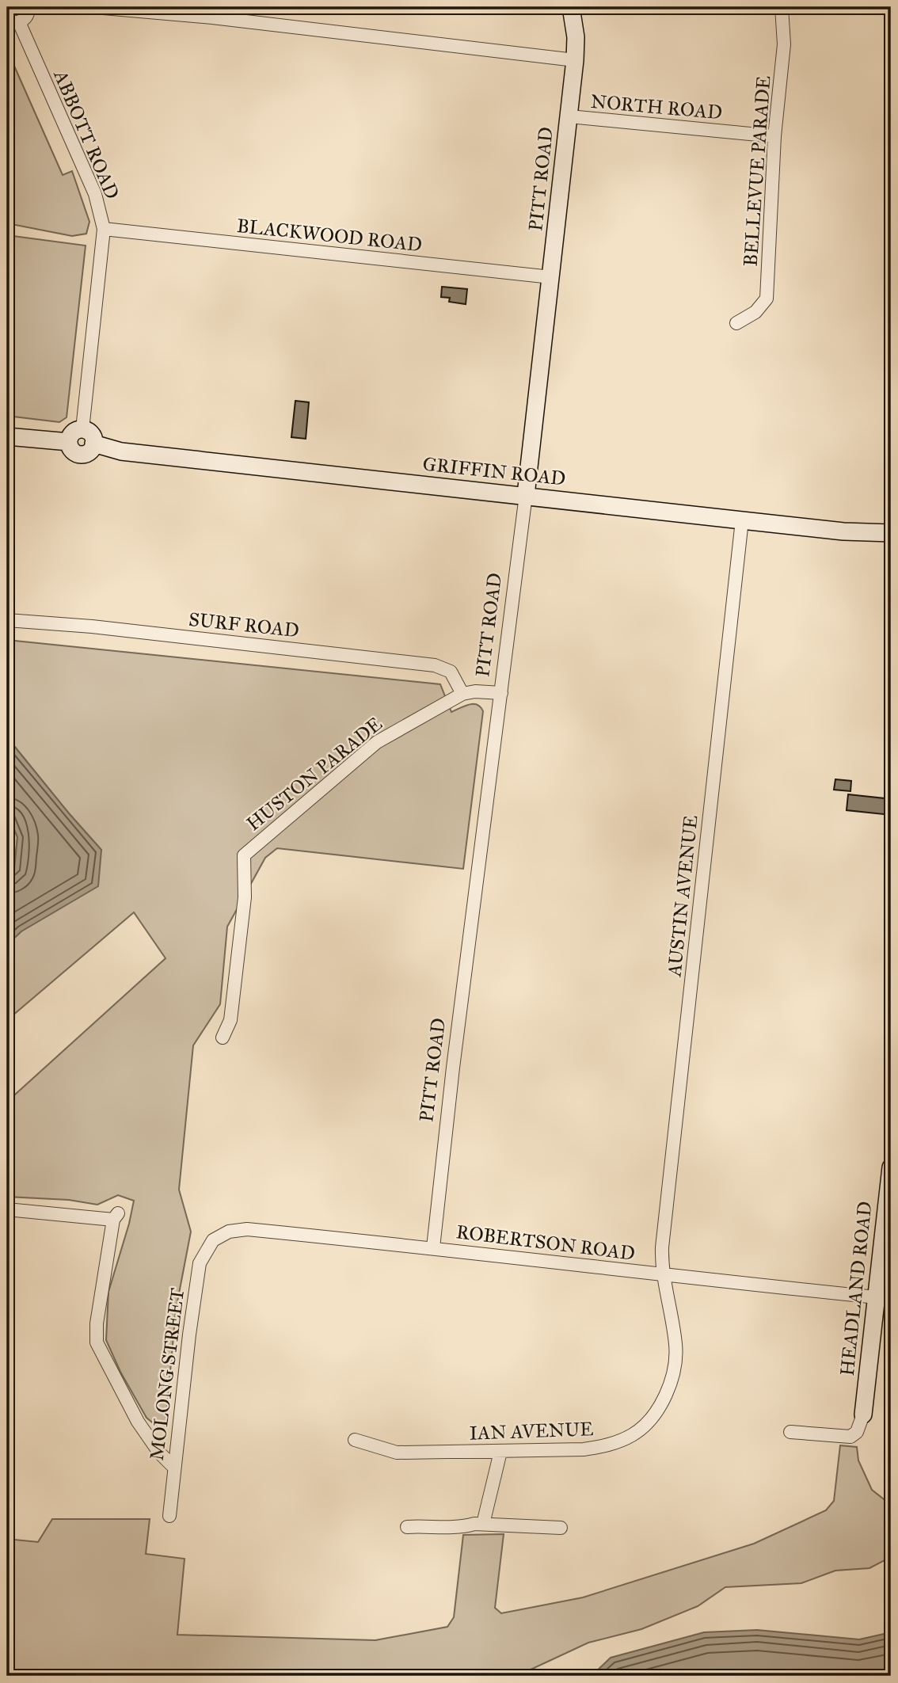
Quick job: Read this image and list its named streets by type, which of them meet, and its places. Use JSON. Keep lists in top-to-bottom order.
{
  "streets": {
    "main road": ["PITT ROAD", "GRIFFIN ROAD", "HEADLAND ROAD"],
    "street": [
      "NORTH ROAD",
      "ABBOTT ROAD",
      "BELLEVUE PARADE",
      "BLACKWOOD ROAD",
      "SURF ROAD",
      "HUSTON PARADE",
      "AUSTIN AVENUE",
      "ROBERTSON ROAD",
      "MOLONG STREET",
      "IAN AVENUE"
    ]
  },
  "crossings": [
    ["NORTH ROAD", "BELLEVUE PARADE"],
    ["NORTH ROAD", "PITT ROAD"],
    ["ABBOTT ROAD", "BLACKWOOD ROAD"],
    ["ABBOTT ROAD", "GRIFFIN ROAD"],
    ["PITT ROAD", "BLACKWOOD ROAD"],
    ["PITT ROAD", "GRIFFIN ROAD"],
    ["PITT ROAD", "HUSTON PARADE"],
    ["PITT ROAD", "ROBERTSON ROAD"],
    ["GRIFFIN ROAD", "AUSTIN AVENUE"],
    ["SURF ROAD", "HUSTON PARADE"],
    ["AUSTIN AVENUE", "ROBERTSON ROAD"],
    ["AUSTIN AVENUE", "IAN AVENUE"],
    ["ROBERTSON ROAD", "HEADLAND ROAD"],
    ["ROBERTSON ROAD", "MOLONG STREET"],
    ["ROBERTSON ROAD", "IAN AVENUE"]
  ]
}
